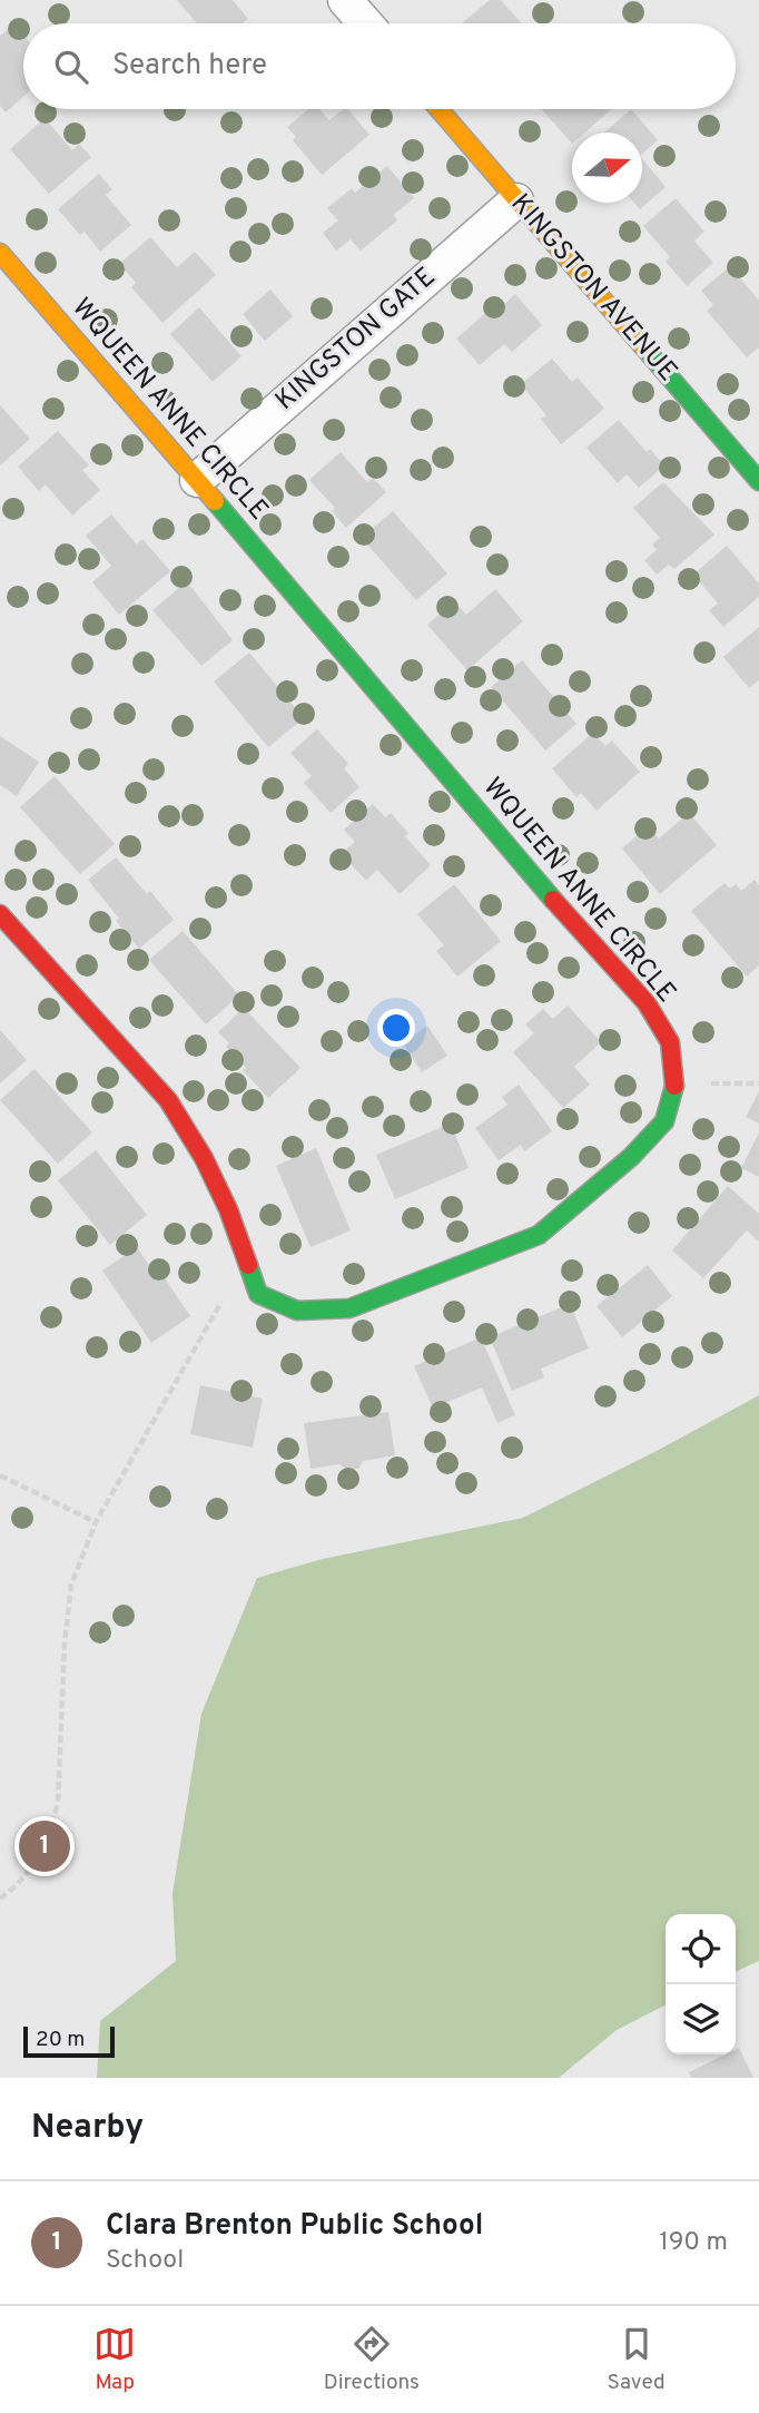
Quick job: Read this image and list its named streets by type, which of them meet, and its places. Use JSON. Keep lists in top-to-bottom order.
{
  "streets": {
    "street": ["KINGSTON AVENUE", "KINGSTON GATE", "WQUEEN ANNE CIRCLE"]
  },
  "crossings": [
    ["KINGSTON AVENUE", "KINGSTON GATE"],
    ["KINGSTON GATE", "WQUEEN ANNE CIRCLE"]
  ],
  "scale_bar": "20 m",
  "north": "right",
  "page": {
    "search": "Search here",
    "pins": "1",
    "scale": "20 m",
    "heading": "Nearby",
    "list": [
      {
        "mark": "1",
        "name": "Clara Brenton Public School",
        "note": "School",
        "value": "190 m"
      }
    ],
    "nav": ["Map", "Directions", "Saved"]
  }
}
